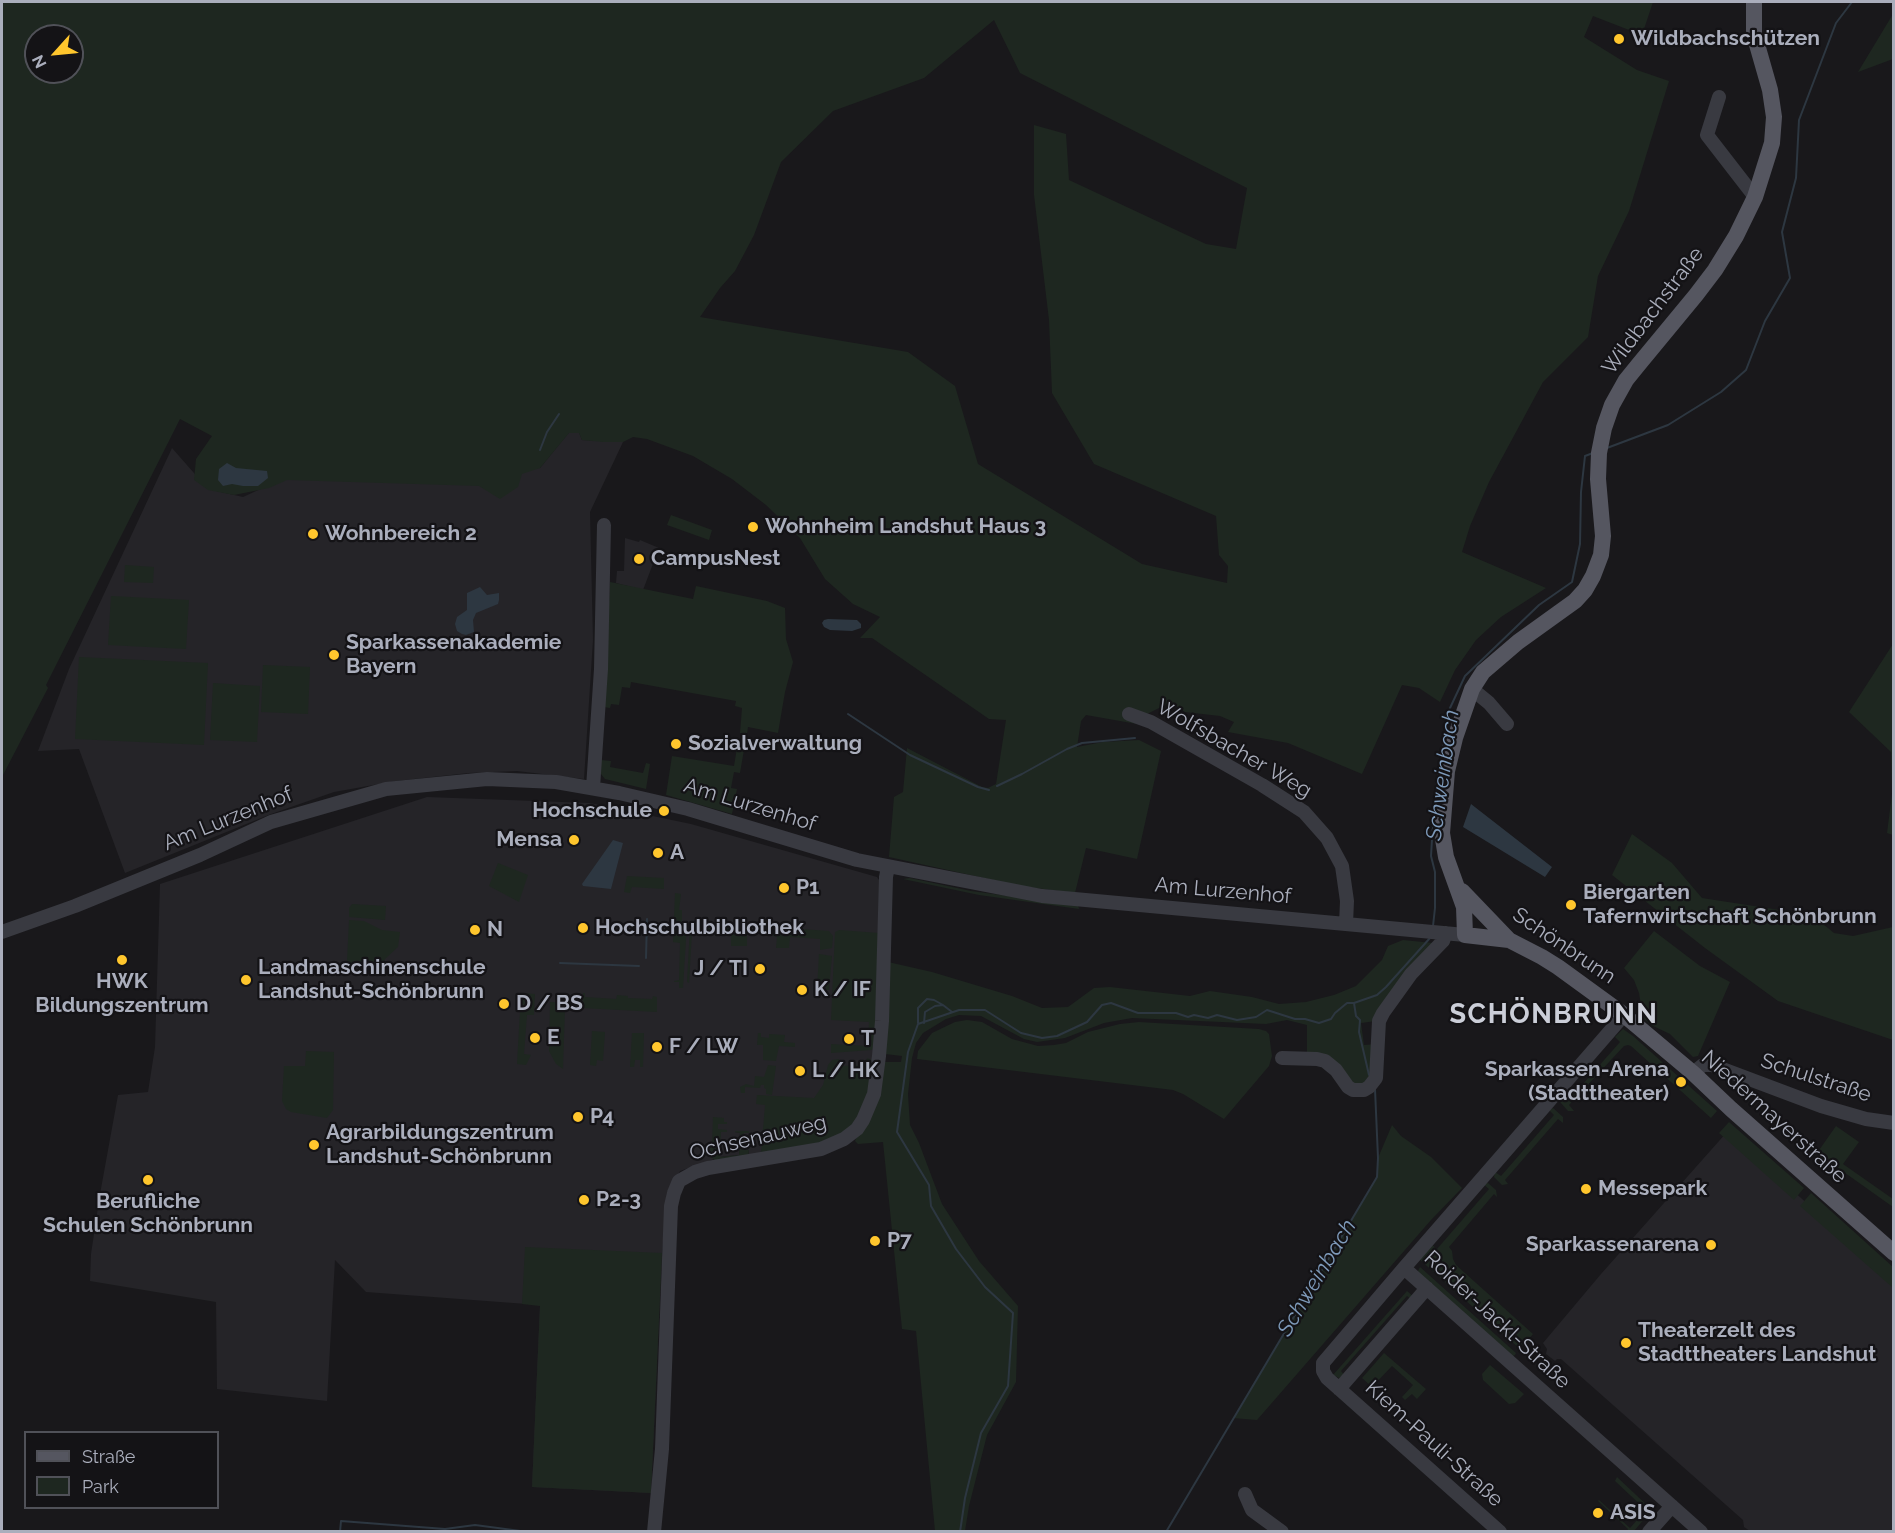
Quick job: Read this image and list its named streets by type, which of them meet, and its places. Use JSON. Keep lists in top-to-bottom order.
{
  "streets": {
    "main road": [
      "Wildbachstraße",
      "Am Lurzenhof",
      "Schönbrunn",
      "Niedermayerstraße"
    ],
    "street": [
      "Wolfsbacher Weg",
      "Schulstraße",
      "Ochsenauweg",
      "Roider-Jackl-Straße",
      "Kiem-Pauli-Straße"
    ]
  },
  "crossings": [
    ["Wildbachstraße", "Schönbrunn"],
    ["Wolfsbacher Weg", "Am Lurzenhof"],
    ["Am Lurzenhof", "Schönbrunn"],
    ["Am Lurzenhof", "Ochsenauweg"],
    ["Schönbrunn", "Niedermayerstraße"],
    ["Schönbrunn", "Roider-Jackl-Straße"],
    ["Schulstraße", "Niedermayerstraße"],
    ["Niedermayerstraße", "Roider-Jackl-Straße"],
    ["Roider-Jackl-Straße", "Kiem-Pauli-Straße"]
  ],
  "districts": ["SCHÖNBRUNN"],
  "water": ["Schweinbach"],
  "places": [
    "Wildbachschützen",
    "Wohnheim Landshut Haus 3",
    "Wohnbereich 2",
    "CampusNest",
    "Sparkassenakademie Bayern",
    "Sozialverwaltung",
    "Hochschule",
    "Mensa",
    "A",
    "P1",
    "Biergarten Tafernwirtschaft Schönbrunn",
    "Hochschulbibliothek",
    "N",
    "HWK Bildungszentrum",
    "J / TI",
    "Landmaschinenschule Landshut-Schönbrunn",
    "K / IF",
    "D / BS",
    "E",
    "T",
    "F / LW",
    "L / HK",
    "Sparkassen-Arena (Stadttheater)",
    "P4",
    "Agrarbildungszentrum Landshut-Schönbrunn",
    "Berufliche Schulen Schönbrunn",
    "Messepark",
    "P2-3",
    "P7",
    "Sparkassenarena",
    "Theaterzelt des Stadttheaters Landshut",
    "ASIS"
  ],
  "legend": ["Straße", "Park"],
  "north": "bottom left"
}
